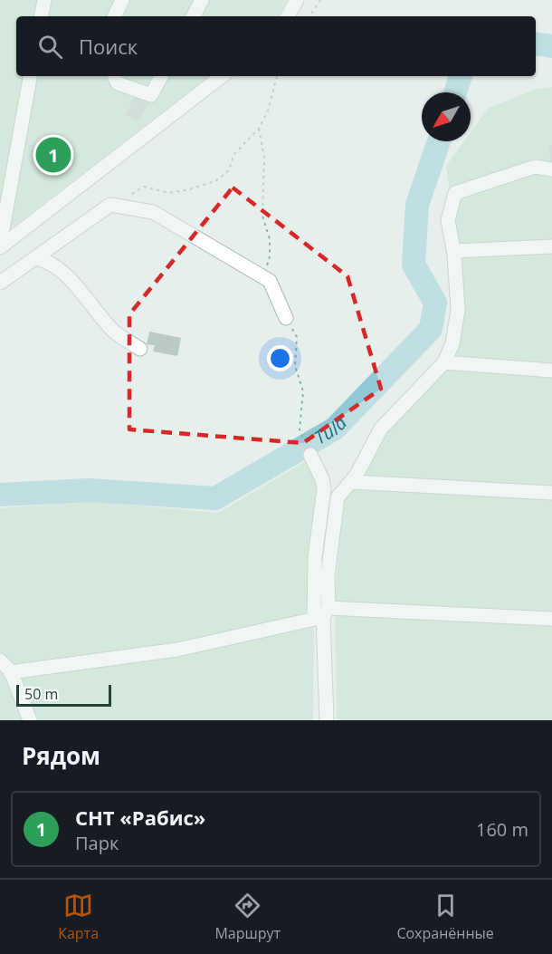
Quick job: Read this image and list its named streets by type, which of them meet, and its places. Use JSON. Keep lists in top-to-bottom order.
{
  "water": ["Tula"],
  "scale_bar": "50 m",
  "north": "bottom left",
  "page": {
    "search": "Поиск",
    "pins": "1",
    "scale": "50 m",
    "heading": "Рядом",
    "list": [
      {
        "mark": "1",
        "name": "СНТ «Рабис»",
        "note": "Парк",
        "value": "160 m"
      }
    ],
    "nav": ["Карта", "Маршрут", "Сохранённые"]
  }
}
